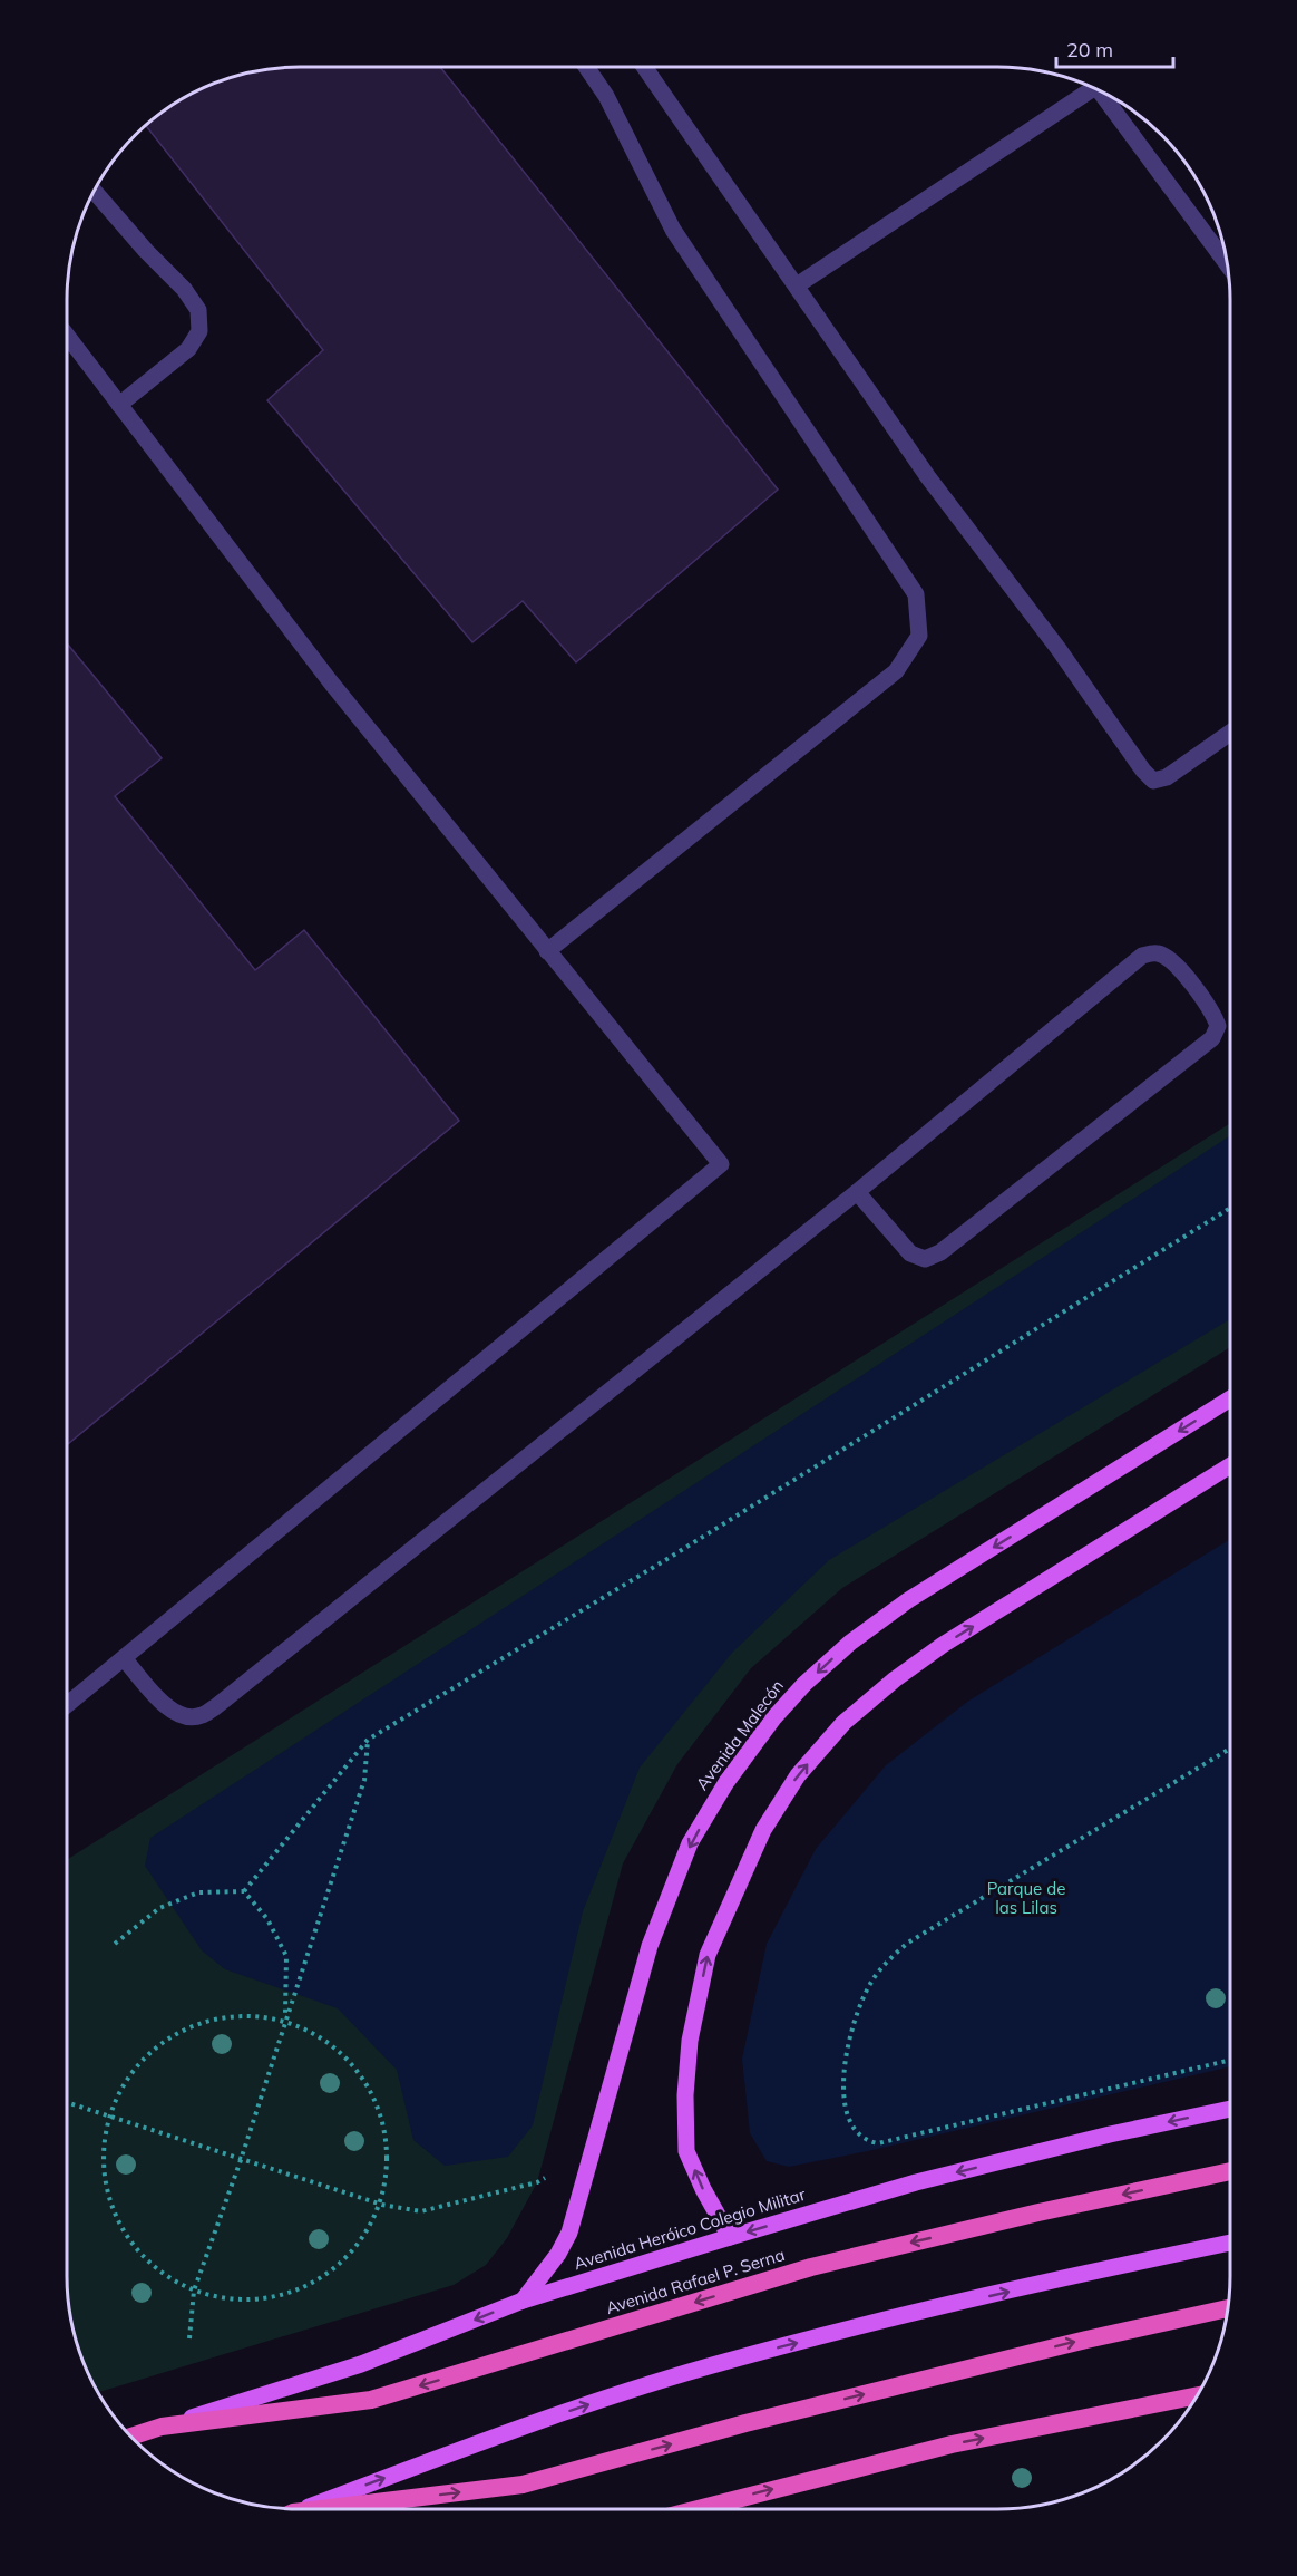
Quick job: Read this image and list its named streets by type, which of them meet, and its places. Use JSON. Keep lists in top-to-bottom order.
{
  "streets": {
    "highway": ["Avenida Rafael P. Serna"],
    "main road": ["Avenida Malecón", "Avenida Heróico Colegio Militar"]
  },
  "crossings": [
    ["Avenida Malecón", "Avenida Heróico Colegio Militar"],
    ["Avenida Heróico Colegio Militar", "Avenida Rafael P. Serna"]
  ],
  "one_way": ["Avenida Malecón"],
  "parks": ["Parque de las Lilas"],
  "scale_bar": "20 m"
}
